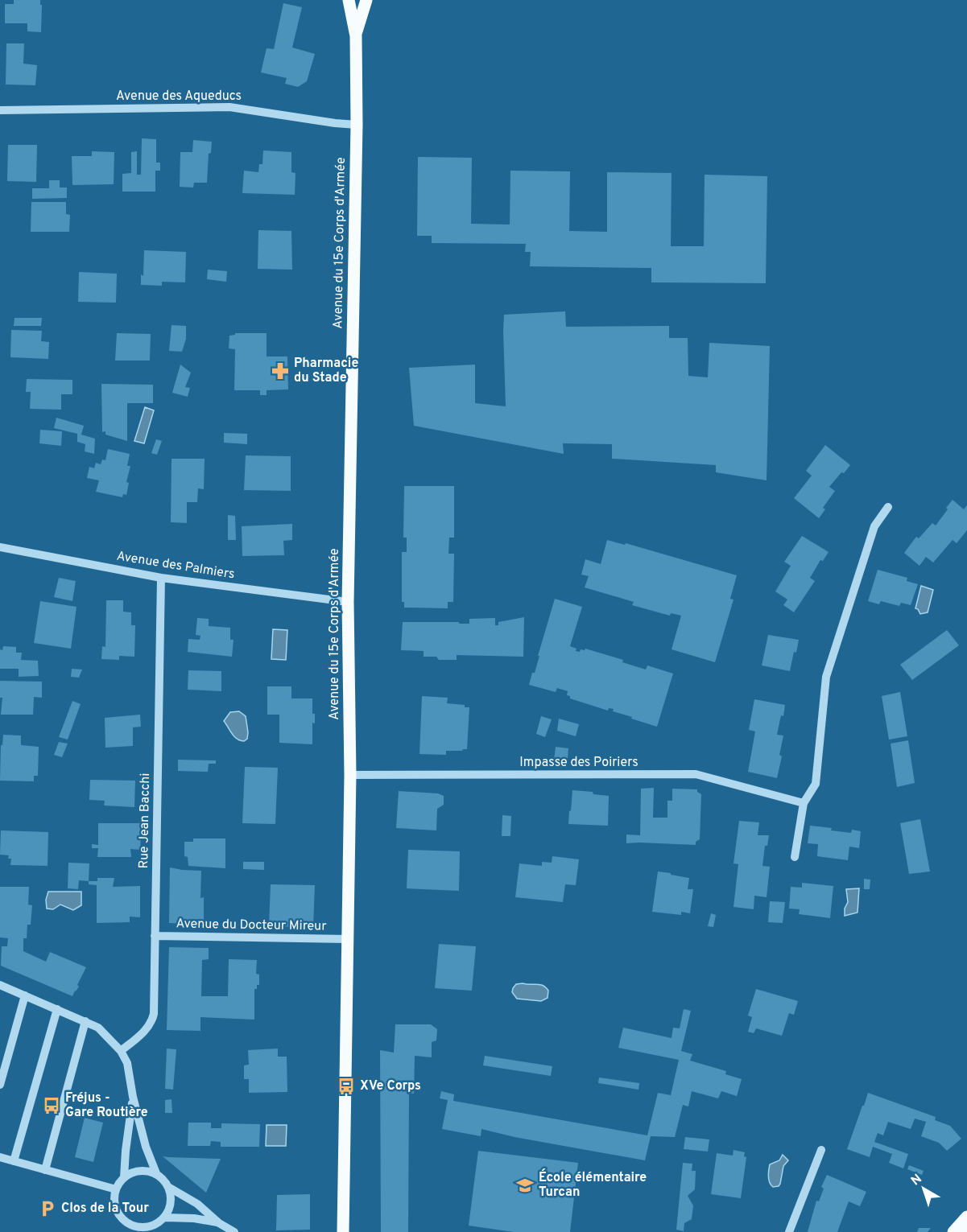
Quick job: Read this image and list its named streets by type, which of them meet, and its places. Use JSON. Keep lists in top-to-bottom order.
{
  "streets": {
    "main road": ["Avenue du 15e Corps d'Armée"],
    "street": [
      "Avenue des Aqueducs",
      "Avenue des Palmiers",
      "Impasse des Poiriers",
      "Rue Jean Bacchi",
      "Avenue du Docteur Mireur"
    ]
  },
  "crossings": [
    ["Avenue des Aqueducs", "Avenue du 15e Corps d'Armée"],
    ["Avenue du 15e Corps d'Armée", "Avenue des Palmiers"],
    ["Avenue du 15e Corps d'Armée", "Impasse des Poiriers"],
    ["Avenue du 15e Corps d'Armée", "Avenue du Docteur Mireur"],
    ["Avenue des Palmiers", "Rue Jean Bacchi"],
    ["Rue Jean Bacchi", "Avenue du Docteur Mireur"]
  ],
  "places": {
    "pharmacy": ["Pharmacie du Stade"],
    "bus stop": ["XVe Corps", "Fréjus - Gare Routière"],
    "school or university": ["École élémentaire Turcan"],
    "parking": ["Clos de la Tour"]
  },
  "north": "top left"
}
